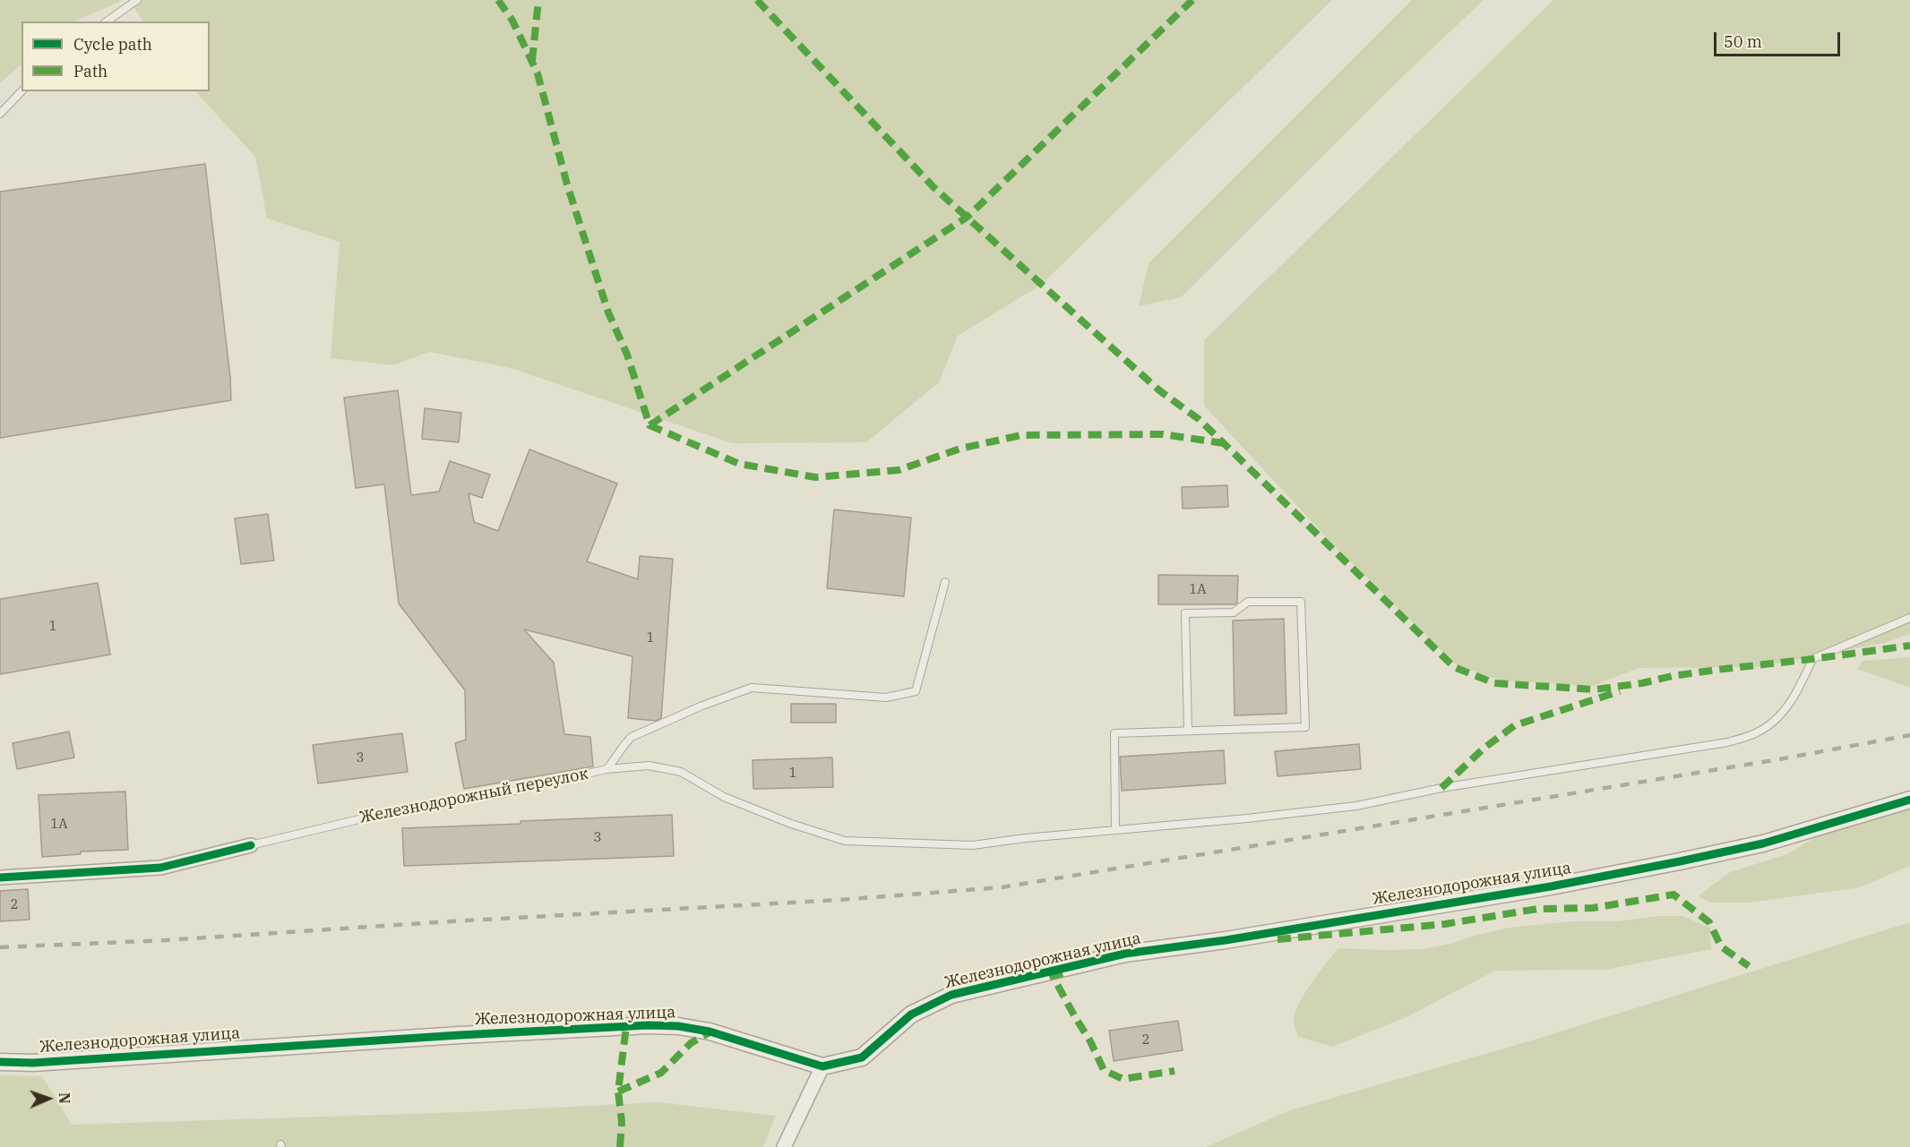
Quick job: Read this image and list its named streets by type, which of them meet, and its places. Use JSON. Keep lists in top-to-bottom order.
{
  "streets": {
    "street": ["Железнодорожная улица"],
    "lane": ["Железнодорожный переулок"]
  },
  "house_numbers": [
    "1А",
    "1",
    "1",
    "3",
    "1",
    "1А",
    "3",
    "2",
    "2"
  ],
  "legend": ["Cycle path", "Path"],
  "scale_bar": "50 m",
  "north": "right"
}
